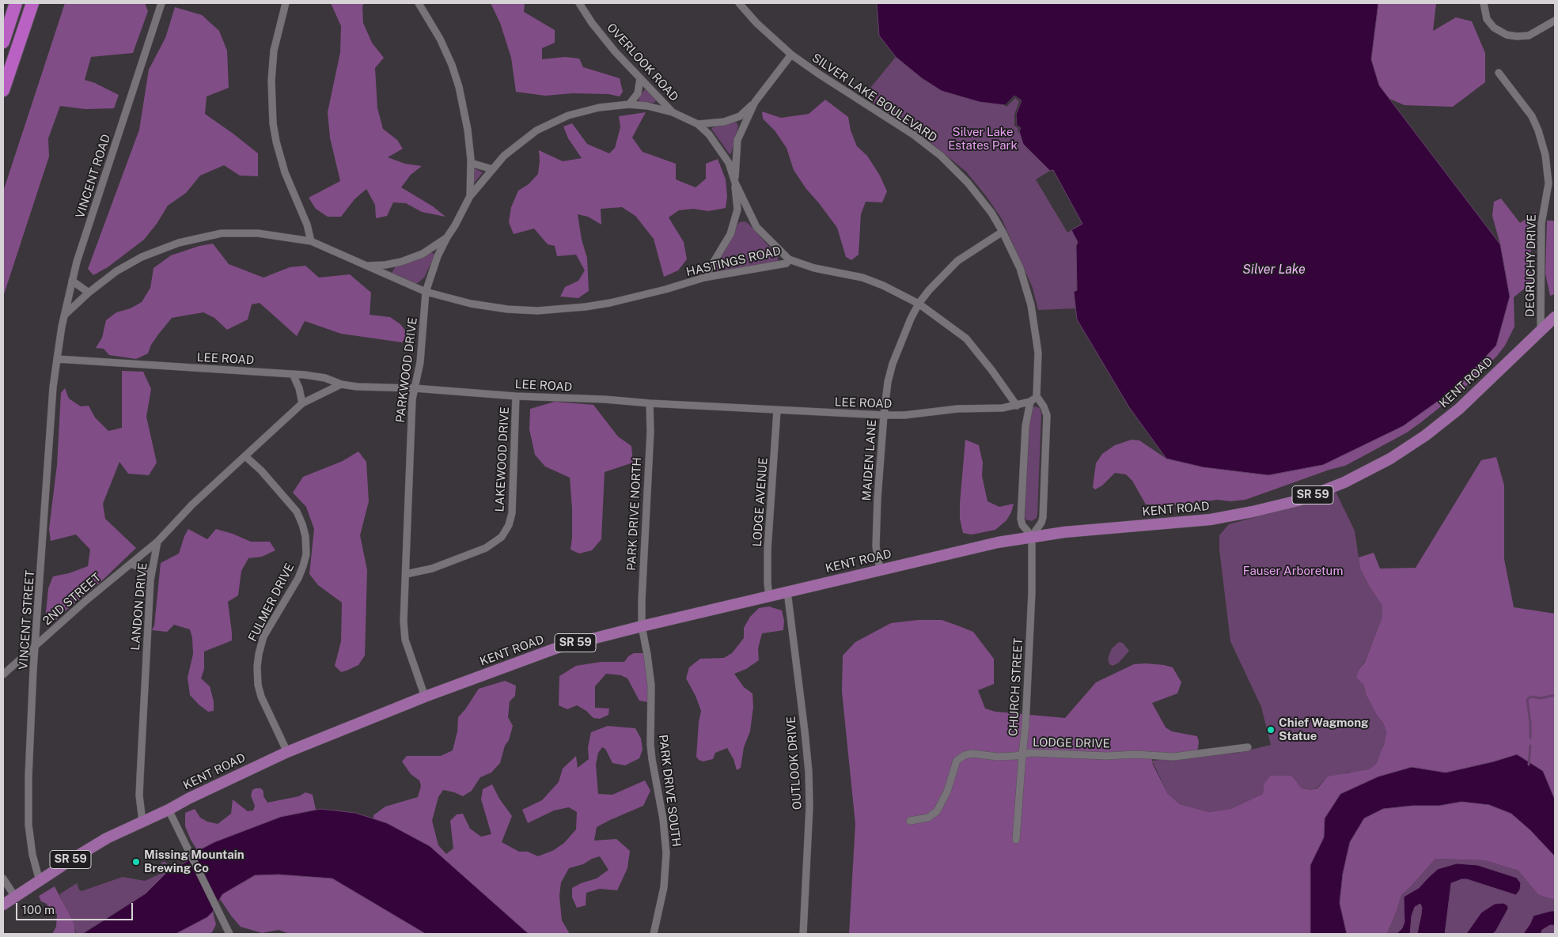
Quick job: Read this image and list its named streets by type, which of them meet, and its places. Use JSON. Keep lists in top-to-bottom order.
{
  "streets": {
    "main road": ["KENT ROAD", "SR 59"],
    "street": [
      "OVERLOOK ROAD",
      "SILVER LAKE BOULEVARD",
      "VINCENT ROAD",
      "HASTINGS ROAD",
      "DEGRUCHY DRIVE",
      "LEE ROAD",
      "PARKWOOD DRIVE",
      "LAKEWOOD DRIVE",
      "MAIDEN LANE",
      "LODGE AVENUE",
      "PARK DRIVE NORTH",
      "2ND STREET",
      "FULMER DRIVE",
      "LANDON DRIVE",
      "VINCENT STREET",
      "CHURCH STREET",
      "LODGE DRIVE",
      "OUTLOOK DRIVE",
      "PARK DRIVE SOUTH"
    ]
  },
  "crossings": [
    ["OVERLOOK ROAD", "PARKWOOD DRIVE"],
    ["SILVER LAKE BOULEVARD", "MAIDEN LANE"],
    ["VINCENT ROAD", "HASTINGS ROAD"],
    ["VINCENT ROAD", "LEE ROAD"],
    ["VINCENT ROAD", "VINCENT STREET"],
    ["HASTINGS ROAD", "LEE ROAD"],
    ["HASTINGS ROAD", "PARKWOOD DRIVE"],
    ["HASTINGS ROAD", "MAIDEN LANE"],
    ["DEGRUCHY DRIVE", "KENT ROAD"],
    ["LEE ROAD", "PARKWOOD DRIVE"],
    ["LEE ROAD", "LAKEWOOD DRIVE"],
    ["LEE ROAD", "MAIDEN LANE"],
    ["LEE ROAD", "LODGE AVENUE"],
    ["LEE ROAD", "PARK DRIVE NORTH"],
    ["LEE ROAD", "VINCENT STREET"],
    ["PARKWOOD DRIVE", "KENT ROAD"],
    ["PARKWOOD DRIVE", "LAKEWOOD DRIVE"],
    ["KENT ROAD", "MAIDEN LANE"],
    ["KENT ROAD", "SR 59"],
    ["KENT ROAD", "LODGE AVENUE"],
    ["KENT ROAD", "PARK DRIVE NORTH"],
    ["KENT ROAD", "FULMER DRIVE"],
    ["KENT ROAD", "LANDON DRIVE"],
    ["KENT ROAD", "CHURCH STREET"],
    ["KENT ROAD", "OUTLOOK DRIVE"],
    ["KENT ROAD", "PARK DRIVE SOUTH"],
    ["SR 59", "LANDON DRIVE"],
    ["SR 59", "VINCENT STREET"],
    ["PARK DRIVE NORTH", "PARK DRIVE SOUTH"],
    ["2ND STREET", "LANDON DRIVE"],
    ["2ND STREET", "VINCENT STREET"],
    ["CHURCH STREET", "LODGE DRIVE"]
  ],
  "water": ["Silver Lake"],
  "parks": ["Silver Lake Estates Park", "Fauser Arboretum"],
  "places": ["Chief Wagmong Statue", "Missing Mountain Brewing Co"],
  "scale_bar": "100 m"
}
